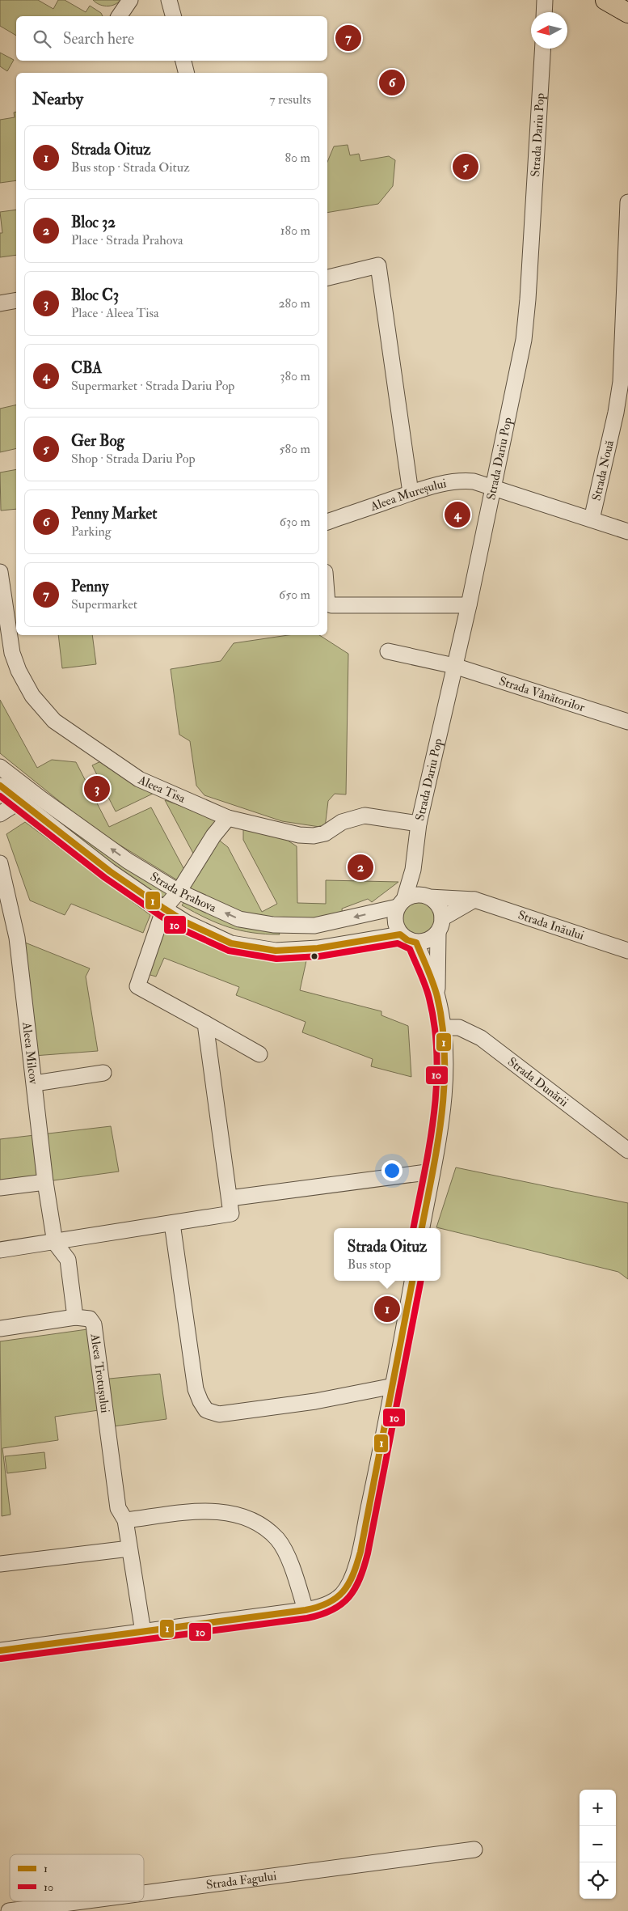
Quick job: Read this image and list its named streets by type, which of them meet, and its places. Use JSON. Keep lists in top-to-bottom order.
{
  "streets": {
    "street": [
      "Strada Dariu Pop",
      "Strada Nouă",
      "Aleea Mureșului",
      "Strada Vânătorilor",
      "Aleea Tisa",
      "Strada Prahova",
      "Strada Inăului",
      "Aleea Milcov",
      "Strada Dunării",
      "Aleea Trotușului",
      "Strada Fagului"
    ]
  },
  "crossings": [
    ["Strada Dariu Pop", "Aleea Mureșului"],
    ["Strada Dariu Pop", "Strada Vânătorilor"],
    ["Strada Dariu Pop", "Aleea Tisa"],
    ["Strada Dariu Pop", "Strada Prahova"],
    ["Strada Dariu Pop", "Strada Inăului"],
    ["Strada Nouă", "Aleea Mureșului"],
    ["Strada Prahova", "Strada Inăului"]
  ],
  "lines": ["transit line 1", "transit line 10"],
  "legend": ["1", "10"],
  "north": "left",
  "page": {
    "search": "Search here",
    "pins": [
      "7",
      "6",
      "5",
      "4",
      "3",
      "2",
      "1"
    ],
    "heading": ["Nearby", "7 results"],
    "list": [
      {
        "mark": "1",
        "name": "Strada Oituz",
        "note": "Bus stop · Strada Oituz",
        "value": "80 m"
      },
      {
        "mark": "2",
        "name": "Bloc 32",
        "note": "Place · Strada Prahova",
        "value": "180 m"
      },
      {
        "mark": "3",
        "name": "Bloc C3",
        "note": "Place · Aleea Tisa",
        "value": "280 m"
      },
      {
        "mark": "4",
        "name": "CBA",
        "note": "Supermarket · Strada Dariu Pop",
        "value": "380 m"
      },
      {
        "mark": "5",
        "name": "Ger Bog",
        "note": "Shop · Strada Dariu Pop",
        "value": "580 m"
      },
      {
        "mark": "6",
        "name": "Penny Market",
        "note": "Parking",
        "value": "630 m"
      },
      {
        "mark": "7",
        "name": "Penny",
        "note": "Supermarket",
        "value": "650 m"
      }
    ],
    "popup": ["Strada Oituz", "Bus stop"],
    "map_buttons": ["+", "−"]
  }
}
